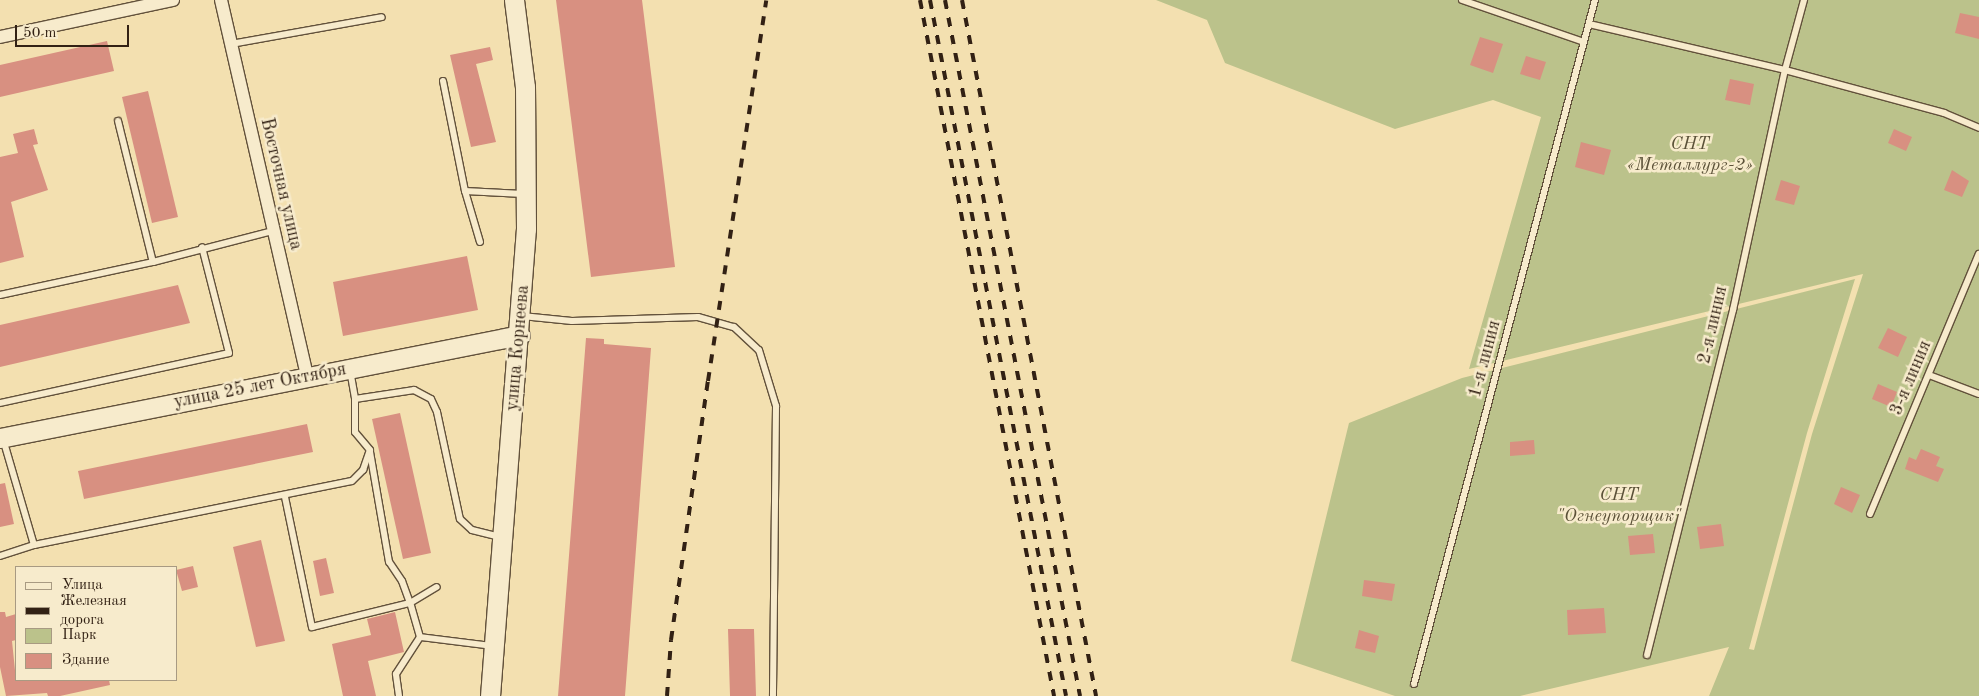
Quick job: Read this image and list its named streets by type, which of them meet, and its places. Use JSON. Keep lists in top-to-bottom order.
{
  "streets": {
    "street": ["Восточная улица", "улица Корнеева", "улица 25 лет Октября"],
    "lane": ["2-я линия", "1-я линия", "3-я линия"]
  },
  "crossings": [
    ["Восточная улица", "улица 25 лет Октября"],
    ["улица Корнеева", "улица 25 лет Октября"]
  ],
  "parks": ["СНТ «Металлург-2»", "СНТ \"Огнеупорщик\""],
  "legend": [
    "Улица",
    "Железная дорога",
    "Парк",
    "Здание"
  ],
  "scale_bar": "50 m"
}
